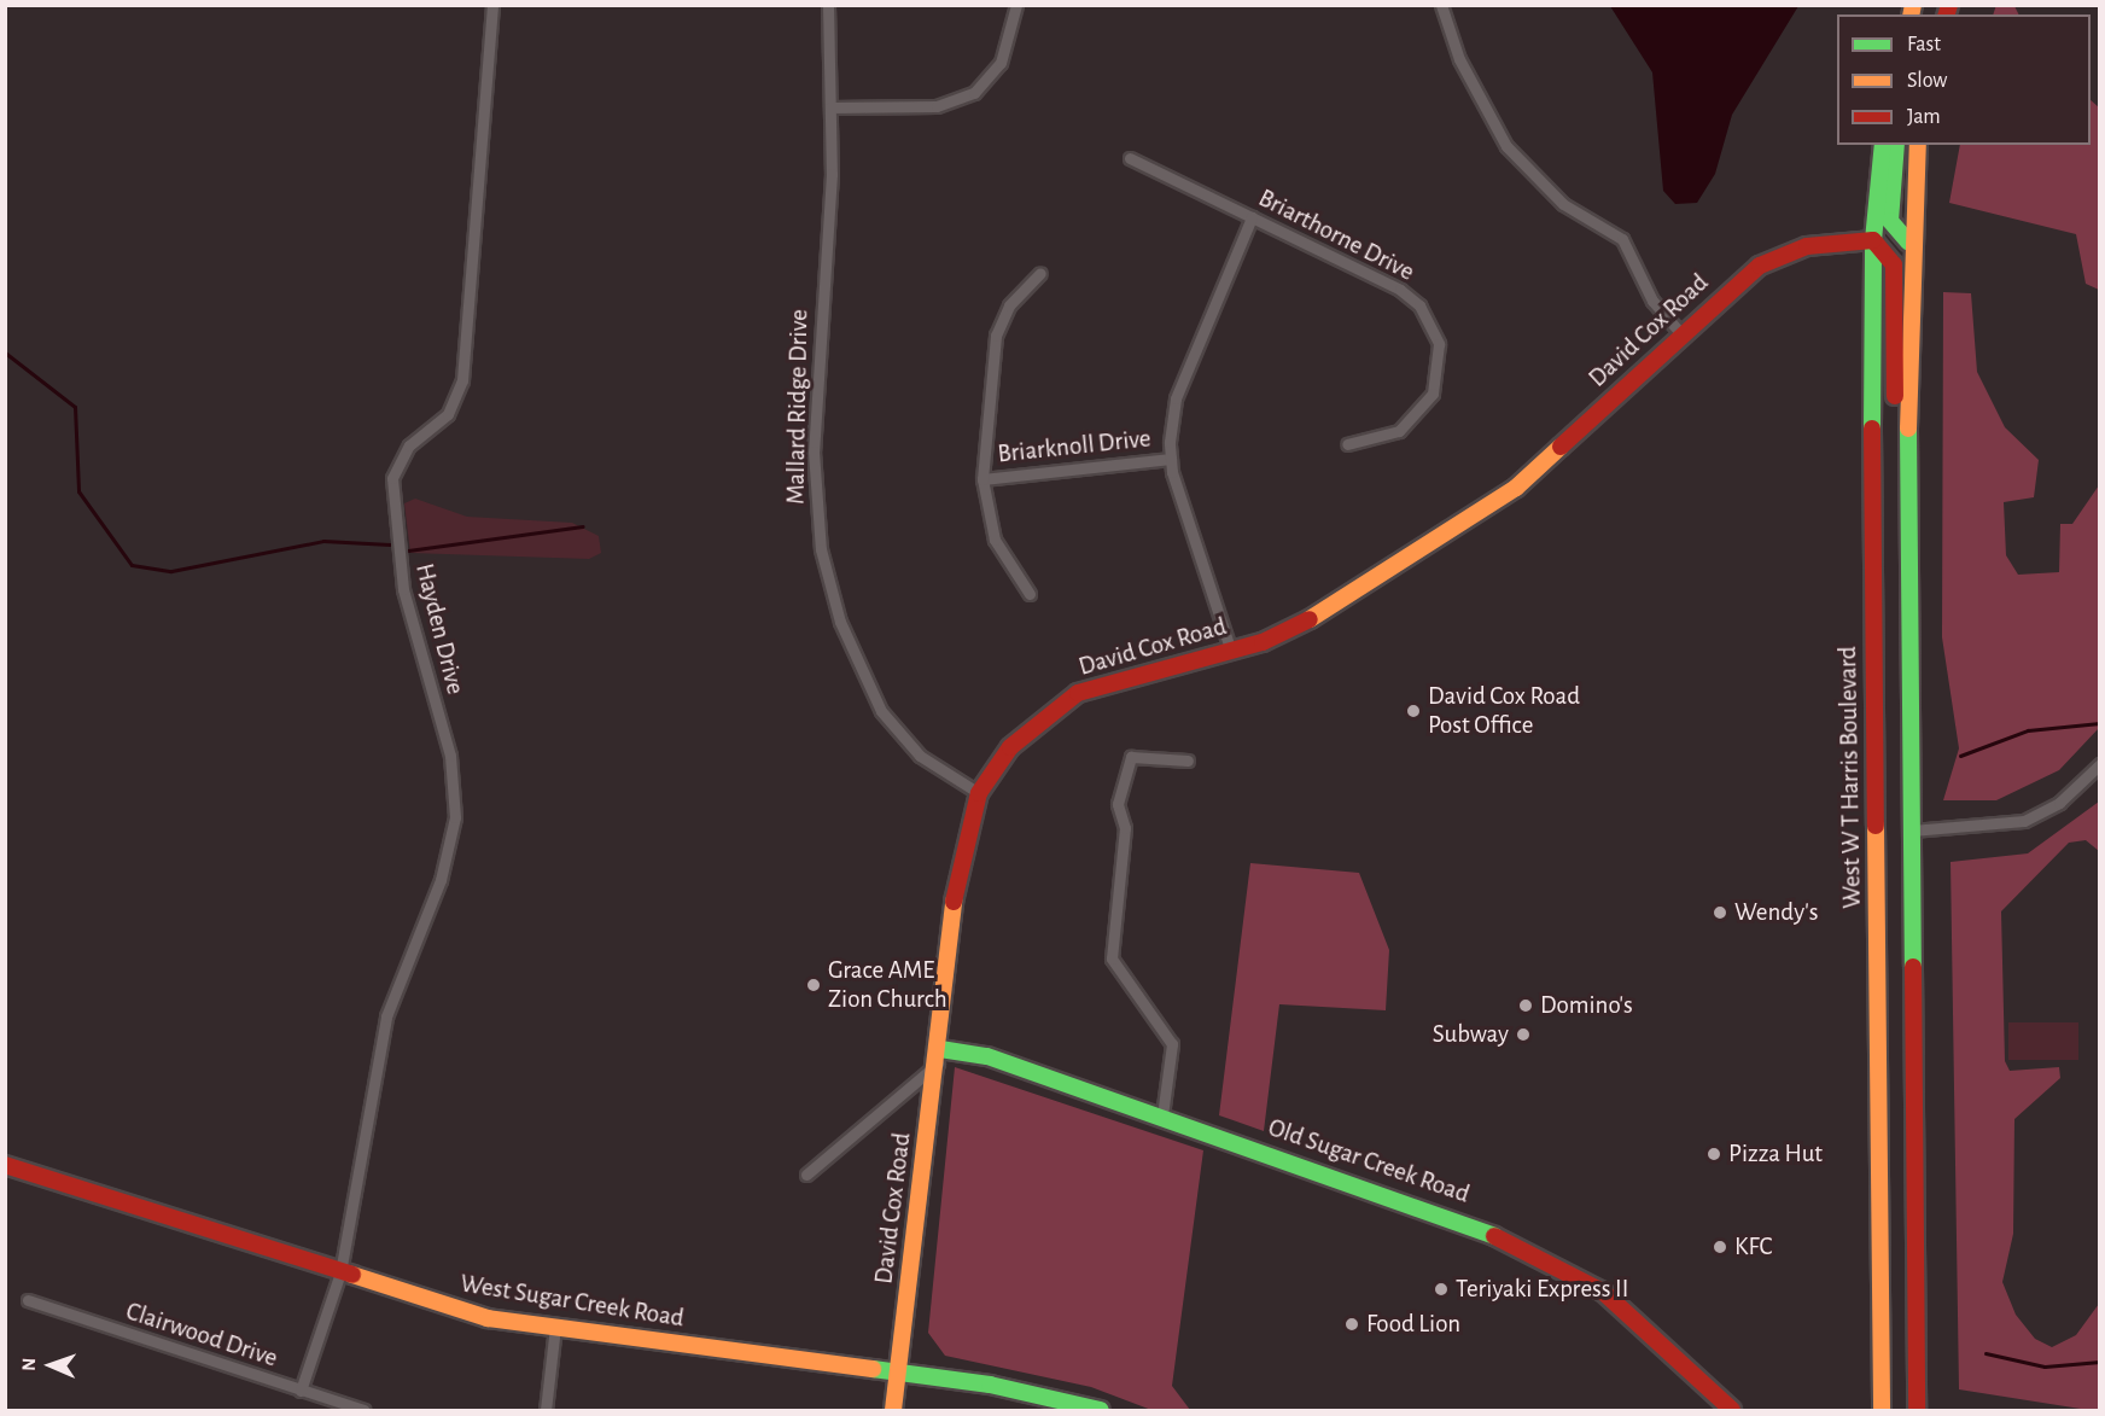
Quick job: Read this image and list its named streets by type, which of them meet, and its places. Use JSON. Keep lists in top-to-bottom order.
{
  "streets": {
    "main road": [
      "David Cox Road",
      "West W T Harris Boulevard",
      "Old Sugar Creek Road",
      "West Sugar Creek Road"
    ],
    "street": [
      "Briarthorne Drive",
      "Mallard Ridge Drive",
      "Briarknoll Drive",
      "Hayden Drive",
      "Clairwood Drive"
    ]
  },
  "crossings": [
    ["David Cox Road", "Mallard Ridge Drive"],
    ["David Cox Road", "West W T Harris Boulevard"],
    ["David Cox Road", "Old Sugar Creek Road"],
    ["David Cox Road", "West Sugar Creek Road"],
    ["Hayden Drive", "West Sugar Creek Road"],
    ["Hayden Drive", "Clairwood Drive"]
  ],
  "places": [
    "David Cox Road Post Office",
    "Wendy's",
    "Grace AME Zion Church",
    "Domino's",
    "Subway",
    "Pizza Hut",
    "KFC",
    "Teriyaki Express II",
    "Food Lion"
  ],
  "legend": ["Fast", "Slow", "Jam"],
  "north": "left"
}
